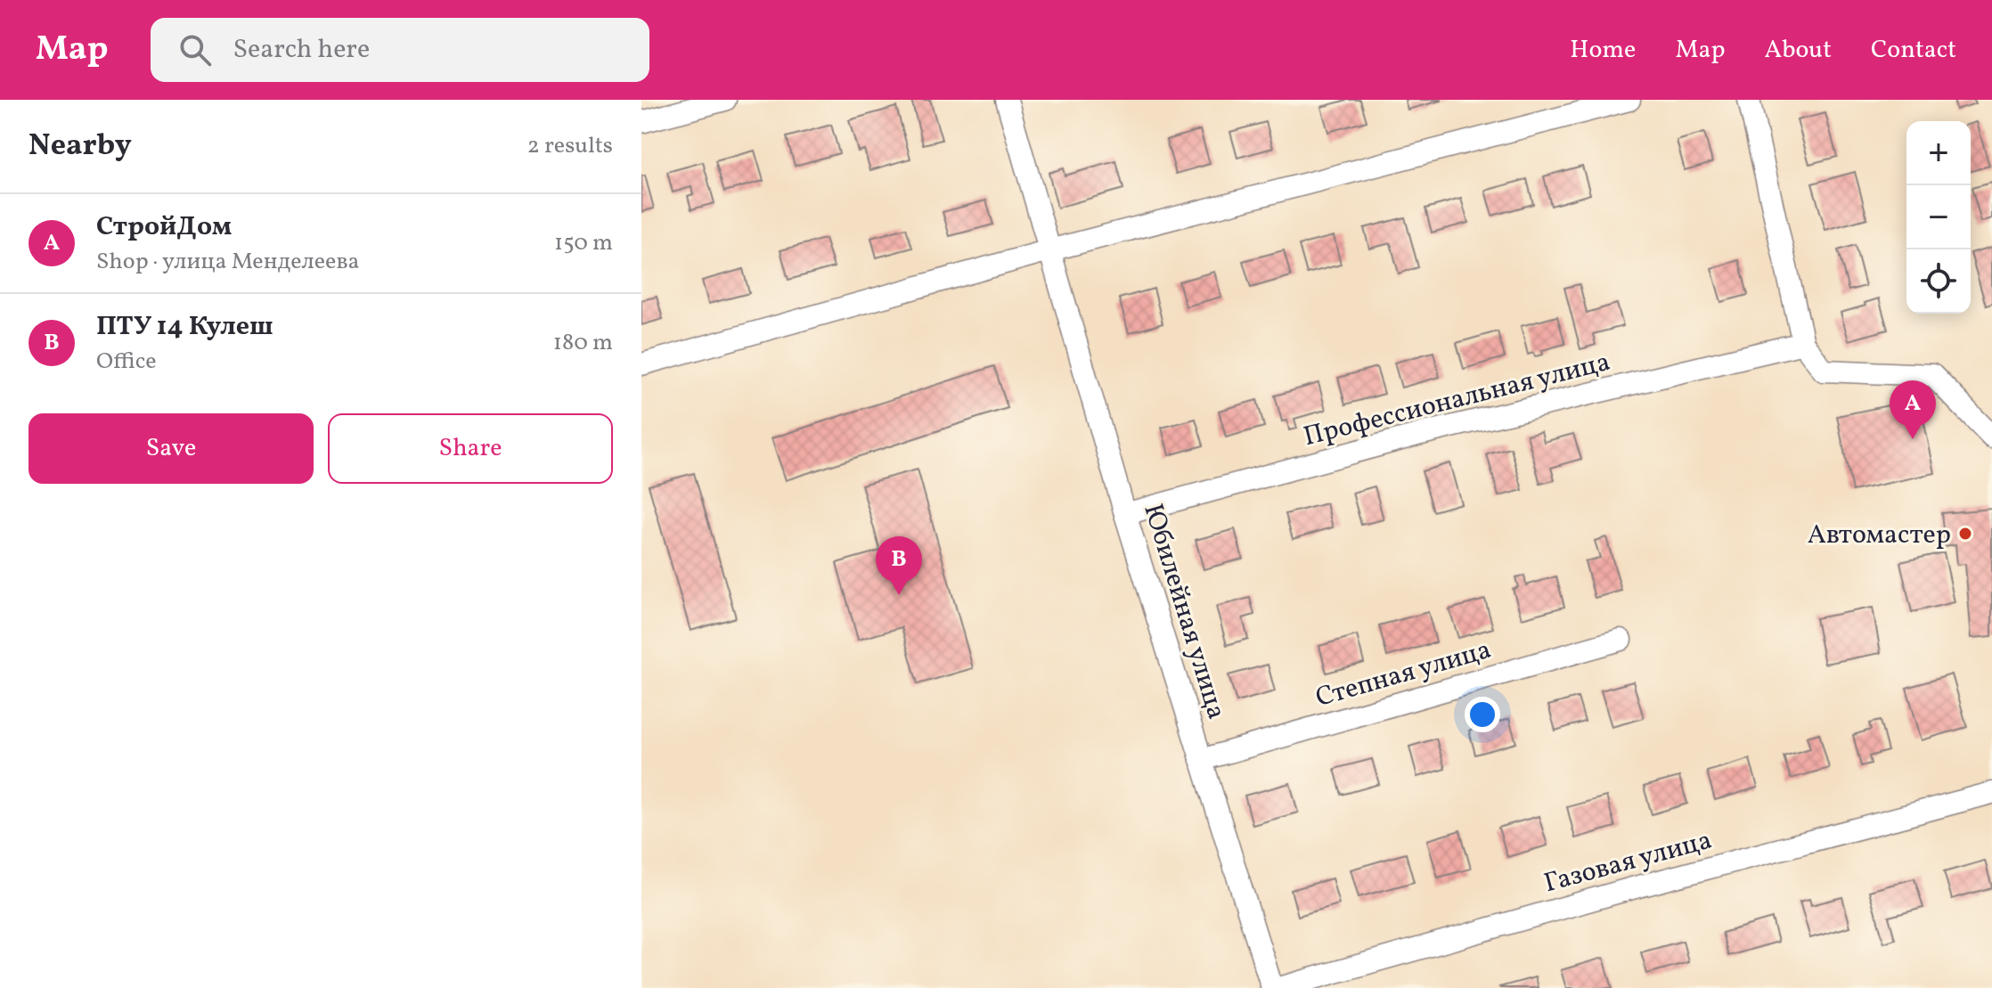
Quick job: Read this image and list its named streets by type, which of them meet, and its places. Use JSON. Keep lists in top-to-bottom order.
{
  "streets": {
    "street": [
      "Профессиональная улица",
      "Юбилейная улица",
      "Степная улица",
      "Газовая улица"
    ]
  },
  "crossings": [
    ["Профессиональная улица", "Юбилейная улица"],
    ["Юбилейная улица", "Степная улица"]
  ],
  "places": ["Автомастер"],
  "page": {
    "header": "Map",
    "search": "Search here",
    "nav": [
      "Home",
      "Map",
      "About",
      "Contact"
    ],
    "heading": ["Nearby", "2 results"],
    "map_buttons": ["+", "−"],
    "list": [
      {
        "mark": "A",
        "name": "СтройДом",
        "note": "Shop · улица Менделеева",
        "value": "150 m"
      },
      {
        "mark": "B",
        "name": "ПТУ 14 Кулеш",
        "note": "Office",
        "value": "180 m"
      }
    ],
    "pins": ["A", "B"],
    "buttons": ["Save", "Share"]
  }
}
